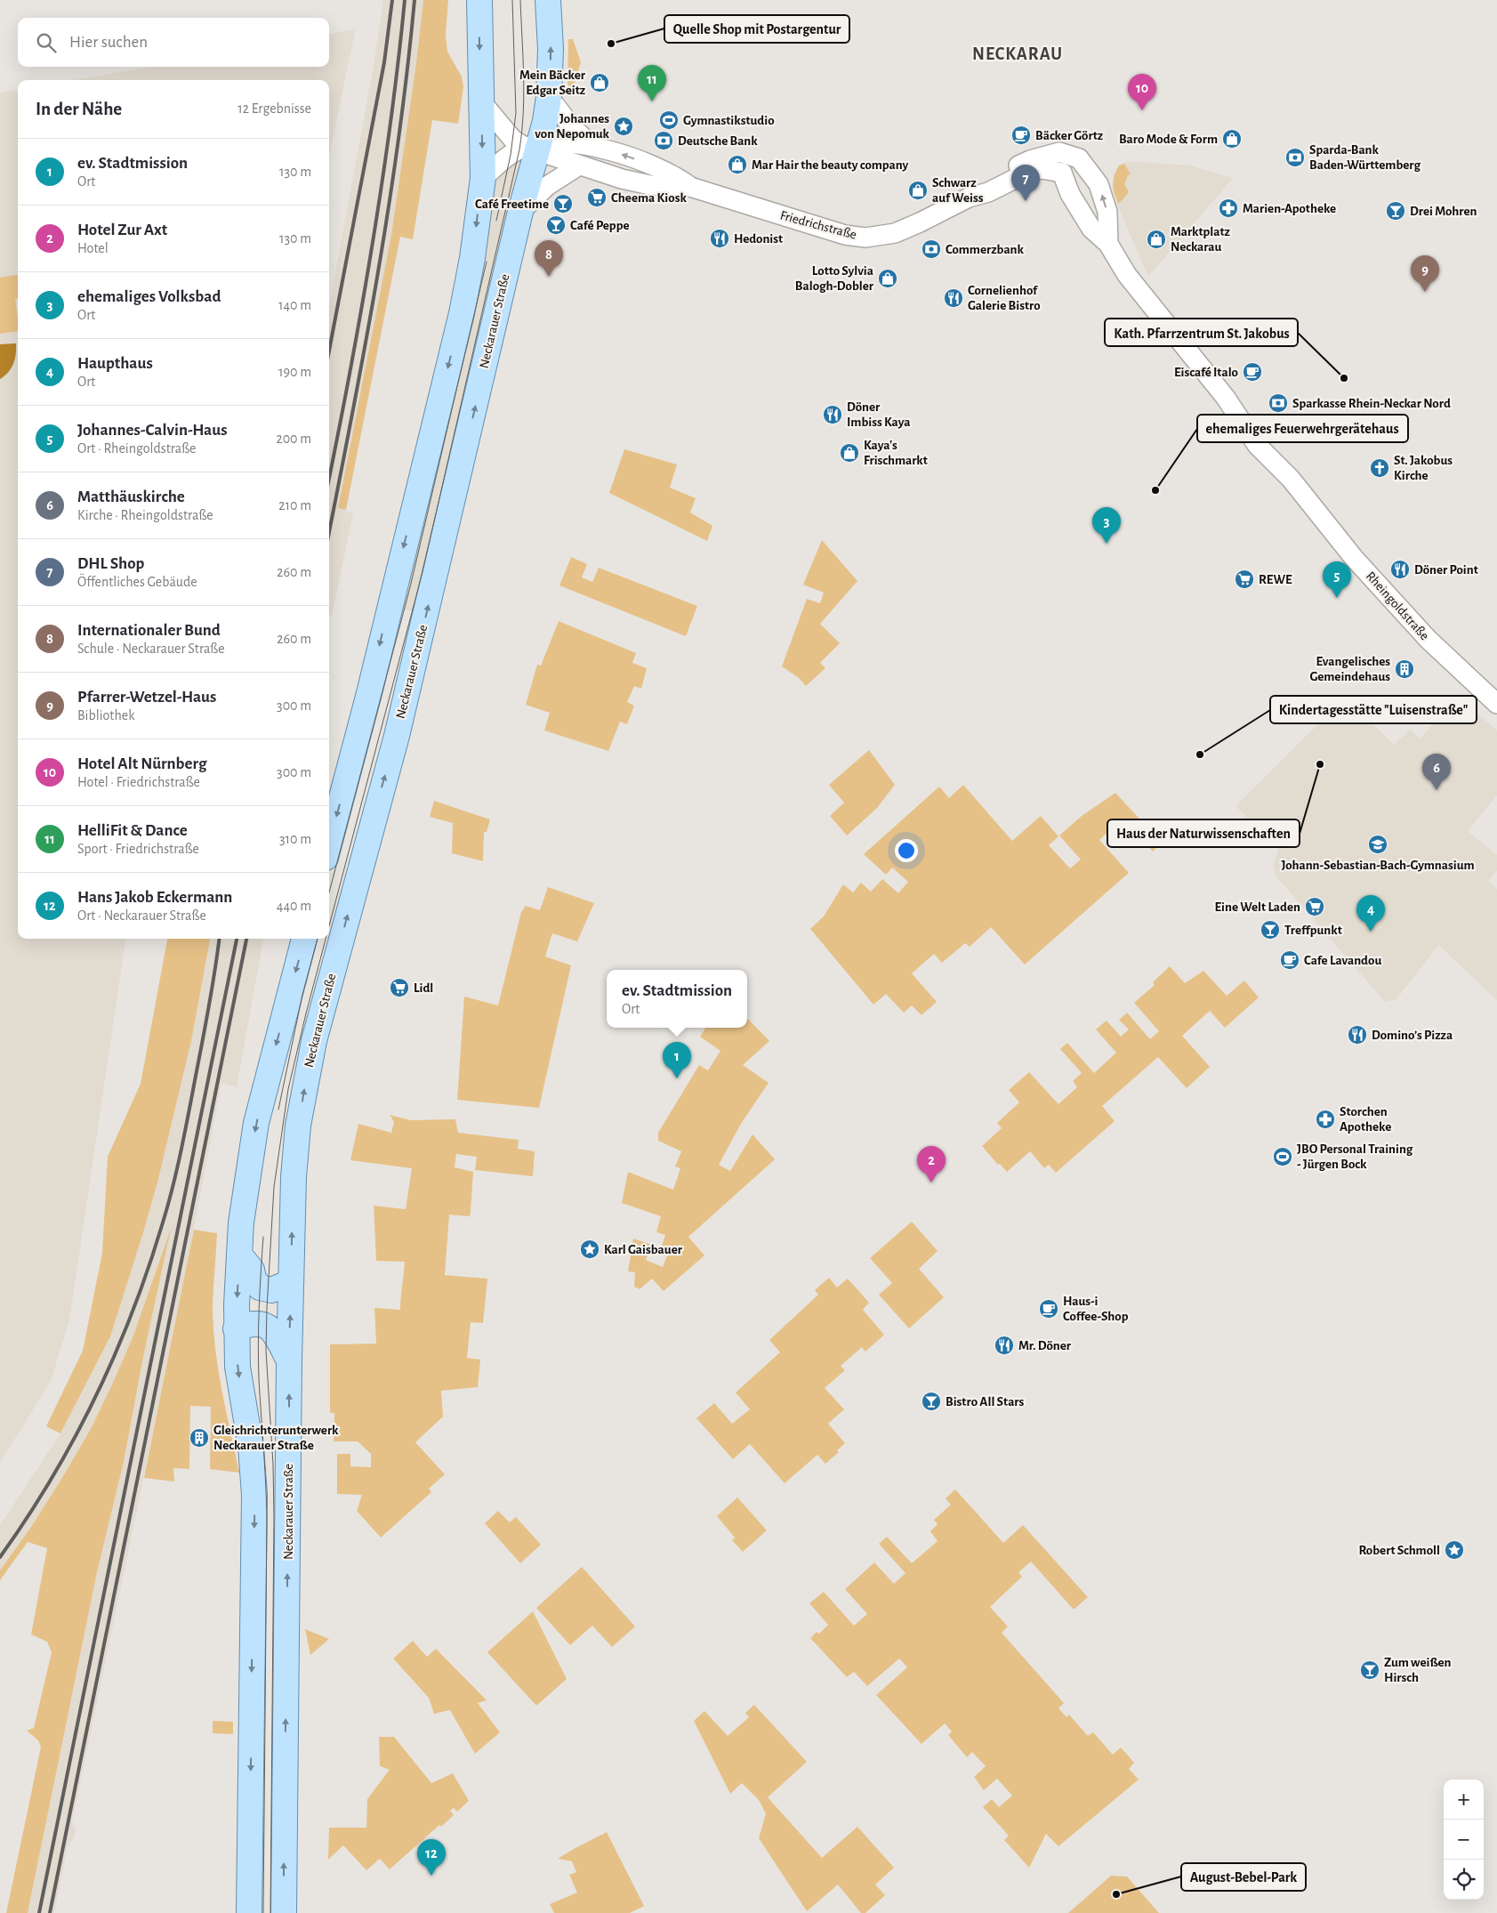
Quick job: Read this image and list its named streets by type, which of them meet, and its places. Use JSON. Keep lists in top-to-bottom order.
{
  "streets": {
    "main road": ["Neckarauer Straße"],
    "street": ["Friedrichstraße", "Rheingoldstraße"]
  },
  "crossings": [
    ["Friedrichstraße", "Neckarauer Straße"],
    ["Friedrichstraße", "Rheingoldstraße"]
  ],
  "districts": ["NECKARAU"],
  "places": {
    "other": [
      "Quelle Shop mit Postargentur",
      "Kath. Pfarrzentrum St. Jakobus",
      "ehemaliges Feuerwehrgerätehaus",
      "Kindertagesstätte \"Luisenstraße\"",
      "Haus der Naturwissenschaften",
      "August-Bebel-Park"
    ],
    "shop": [
      "Mein Bäcker Edgar Seitz",
      "Baro Mode & Form",
      "Mar Hair the beauty company",
      "Schwarz auf Weiss",
      "Marktplatz Neckarau",
      "Lotto Sylvia Balogh-Dobler",
      "Kaya's Frischmarkt"
    ],
    "sports": ["Gymnastikstudio", "JBO Personal Training - Jürgen Bock"],
    "place": ["Johannes von Nepomuk", "Karl Gaisbauer", "Robert Schmoll"],
    "cafe": [
      "Bäcker Görtz",
      "Eiscafé Italo",
      "Cafe Lavandou",
      "Haus-i Coffee-Shop"
    ],
    "bank": [
      "Deutsche Bank",
      "Sparda-Bank Baden-Württemberg",
      "Commerzbank",
      "Sparkasse Rhein-Neckar Nord"
    ],
    "supermarket": [
      "Cheema Kiosk",
      "REWE",
      "Eine Welt Laden",
      "Lidl"
    ],
    "bar": [
      "Café Freetime",
      "Drei Mohren",
      "Café Peppe",
      "Treffpunkt",
      "Bistro All Stars",
      "Zum weißen Hirsch"
    ],
    "pharmacy": ["Marien-Apotheke", "Storchen Apotheke"],
    "restaurant": [
      "Hedonist",
      "Cornelienhof Galerie Bistro",
      "Döner Imbiss Kaya",
      "Döner Point",
      "Domino’s Pizza",
      "Mr. Döner"
    ],
    "church": ["St. Jakobus Kirche"],
    "building": ["Evangelisches Gemeindehaus", "Gleichrichterunterwerk Neckarauer Straße"],
    "school or university": ["Johann-Sebastian-Bach-Gymnasium"]
  },
  "page": {
    "search": "Hier suchen",
    "pins": [
      "11",
      "10",
      "7",
      "8",
      "9",
      "3",
      "5",
      "6",
      "4",
      "1",
      "2",
      "12"
    ],
    "heading": ["In der Nähe", "12 Ergebnisse"],
    "list": [
      {
        "mark": "1",
        "name": "ev. Stadtmission",
        "note": "Ort",
        "value": "130 m"
      },
      {
        "mark": "2",
        "name": "Hotel Zur Axt",
        "note": "Hotel",
        "value": "130 m"
      },
      {
        "mark": "3",
        "name": "ehemaliges Volksbad",
        "note": "Ort",
        "value": "140 m"
      },
      {
        "mark": "4",
        "name": "Haupthaus",
        "note": "Ort",
        "value": "190 m"
      },
      {
        "mark": "5",
        "name": "Johannes-Calvin-Haus",
        "note": "Ort · Rheingoldstraße",
        "value": "200 m"
      },
      {
        "mark": "6",
        "name": "Matthäuskirche",
        "note": "Kirche · Rheingoldstraße",
        "value": "210 m"
      },
      {
        "mark": "7",
        "name": "DHL Shop",
        "note": "Öffentliches Gebäude",
        "value": "260 m"
      },
      {
        "mark": "8",
        "name": "Internationaler Bund",
        "note": "Schule · Neckarauer Straße",
        "value": "260 m"
      },
      {
        "mark": "9",
        "name": "Pfarrer-Wetzel-Haus",
        "note": "Bibliothek",
        "value": "300 m"
      },
      {
        "mark": "10",
        "name": "Hotel Alt Nürnberg",
        "note": "Hotel · Friedrichstraße",
        "value": "300 m"
      },
      {
        "mark": "11",
        "name": "HelliFit & Dance",
        "note": "Sport · Friedrichstraße",
        "value": "310 m"
      },
      {
        "mark": "12",
        "name": "Hans Jakob Eckermann",
        "note": "Ort · Neckarauer Straße",
        "value": "440 m"
      }
    ],
    "popup": ["ev. Stadtmission", "Ort"],
    "map_buttons": ["+", "−"]
  }
}
